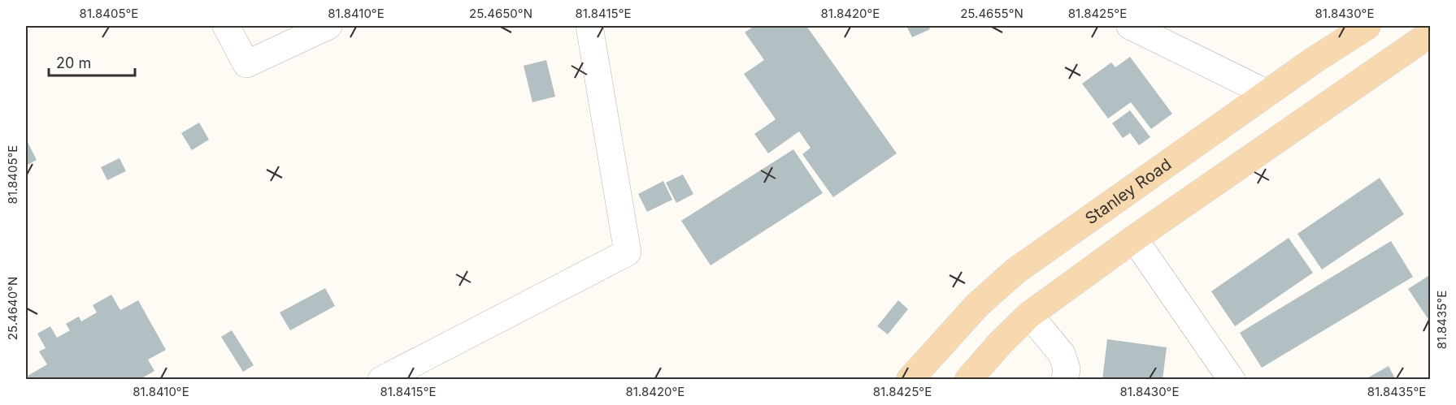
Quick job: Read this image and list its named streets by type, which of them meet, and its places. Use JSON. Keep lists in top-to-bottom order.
{
  "streets": {
    "main road": ["Stanley Road"]
  },
  "scale_bar": "20 m",
  "coordinates": [
    "81.8405°E",
    "81.8410°E",
    "25.4650°N",
    "81.8415°E",
    "81.8420°E",
    "25.4655°N",
    "81.8425°E",
    "81.8430°E",
    "25.4640°N",
    "81.8435°E"
  ]
}
